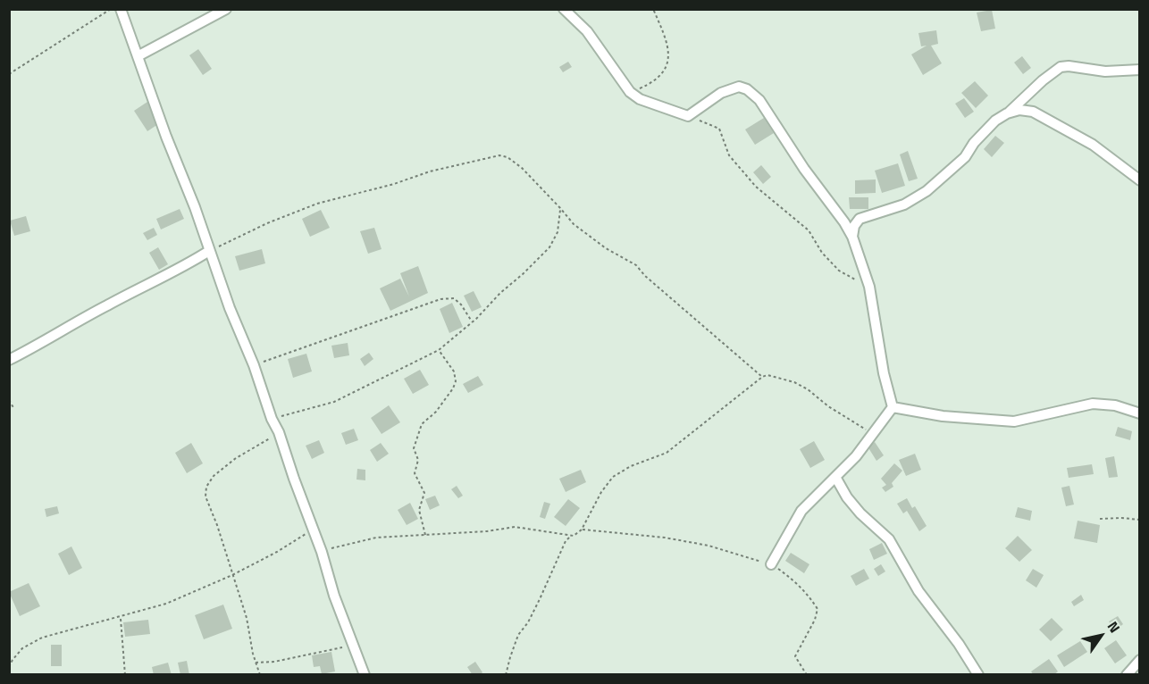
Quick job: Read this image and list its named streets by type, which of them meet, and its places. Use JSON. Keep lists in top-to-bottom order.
{
  "north": "top right"
}
